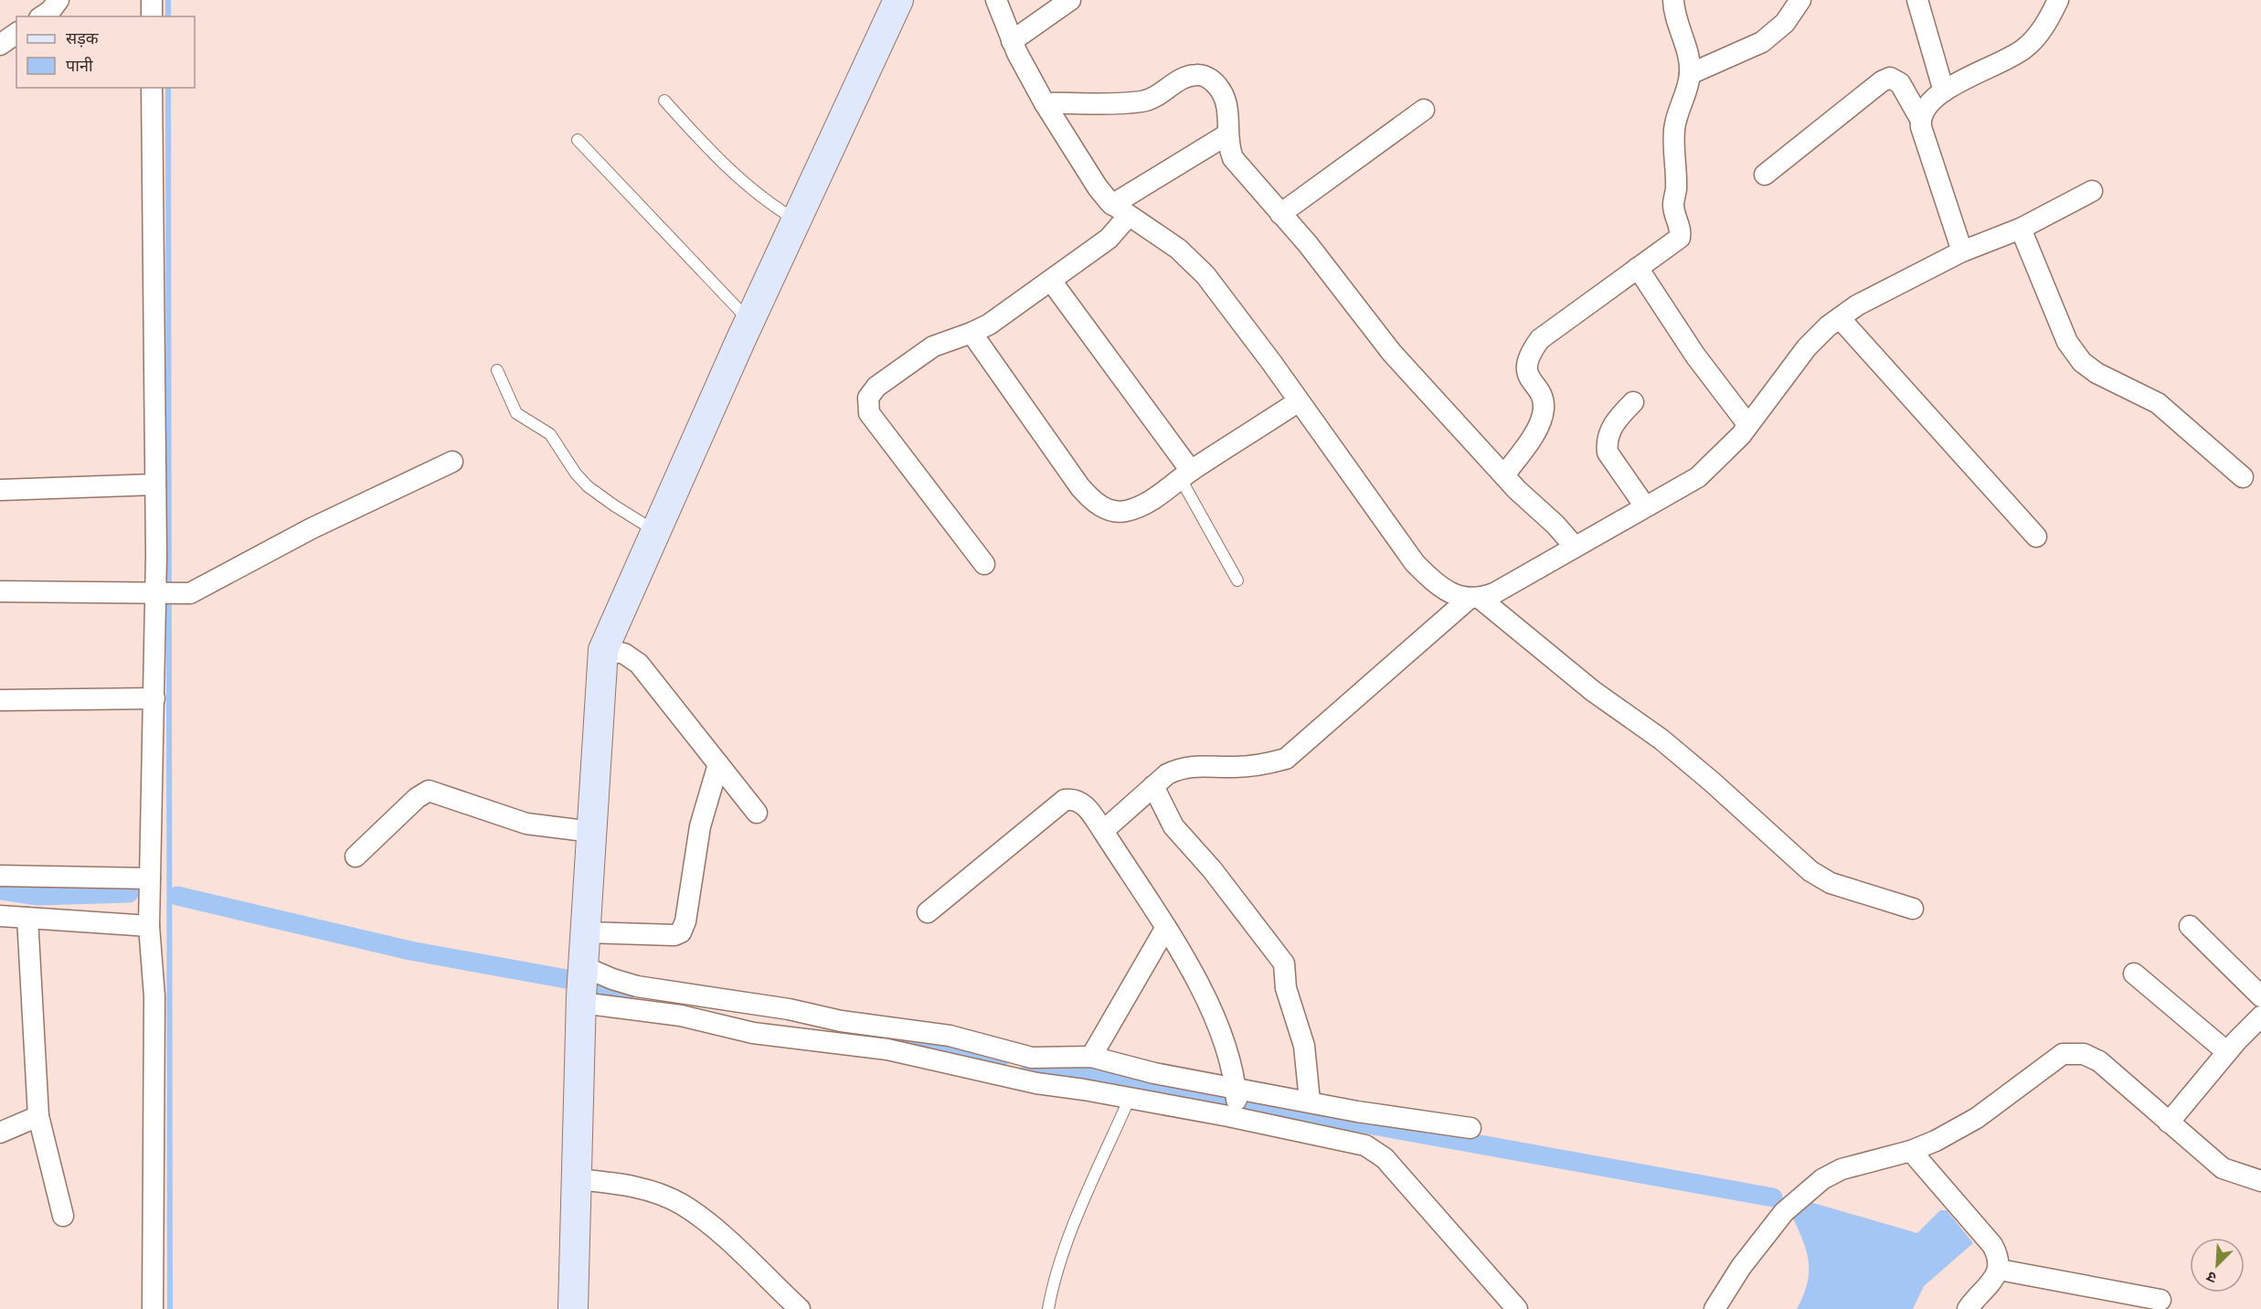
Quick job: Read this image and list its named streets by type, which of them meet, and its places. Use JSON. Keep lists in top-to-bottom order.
{
  "legend": ["सड़क", "पानी"],
  "north": "bottom left"
}
